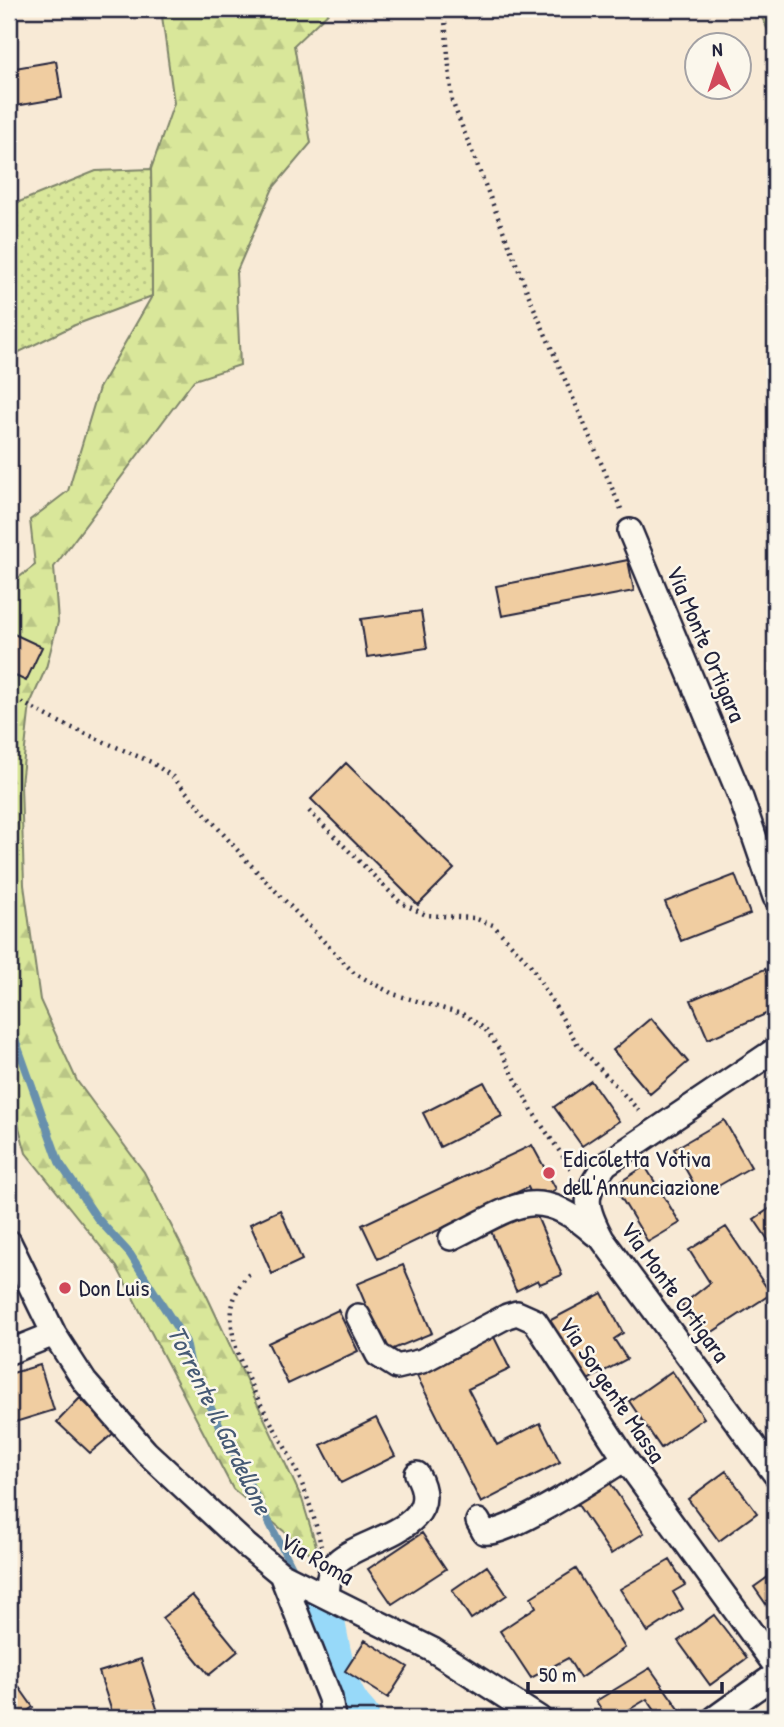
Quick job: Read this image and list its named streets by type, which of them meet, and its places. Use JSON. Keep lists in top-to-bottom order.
{
  "streets": {
    "street": ["Via Monte Ortigara", "Via Sorgente Massa", "Via Roma"]
  },
  "water": ["Torrente Il Gardellone"],
  "places": ["Edicoletta Votiva dell'Annunciazione", "Don Luis"],
  "scale_bar": "50 m",
  "north": "top"
}
